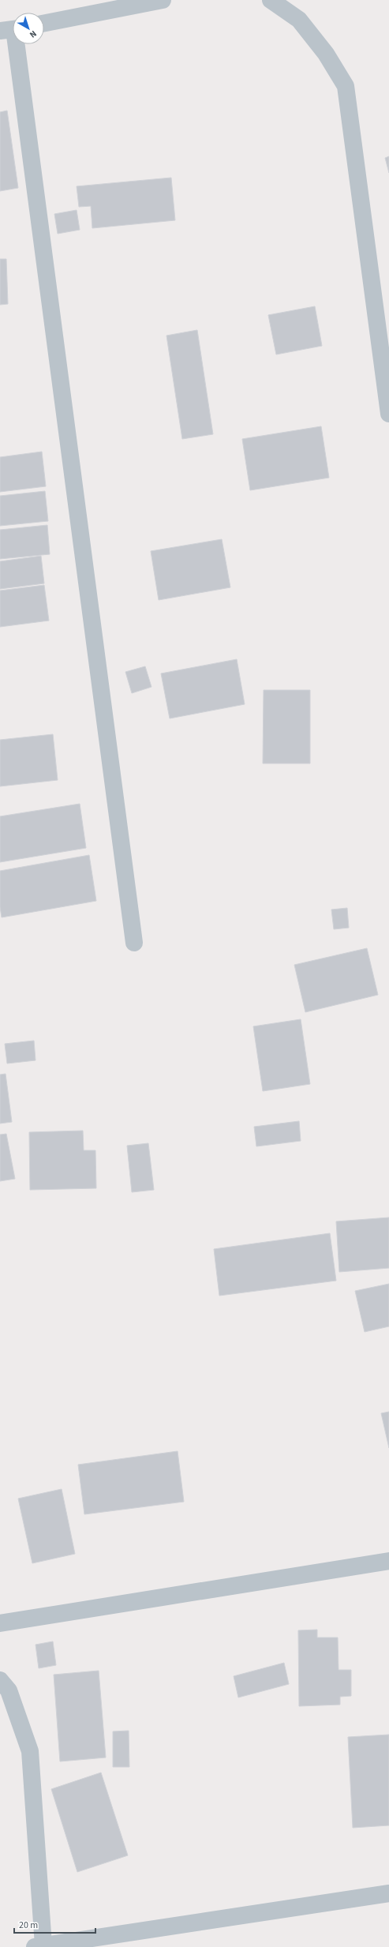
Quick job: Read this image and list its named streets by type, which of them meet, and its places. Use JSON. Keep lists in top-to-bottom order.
{
  "scale_bar": "20 m",
  "north": "bottom right"
}
